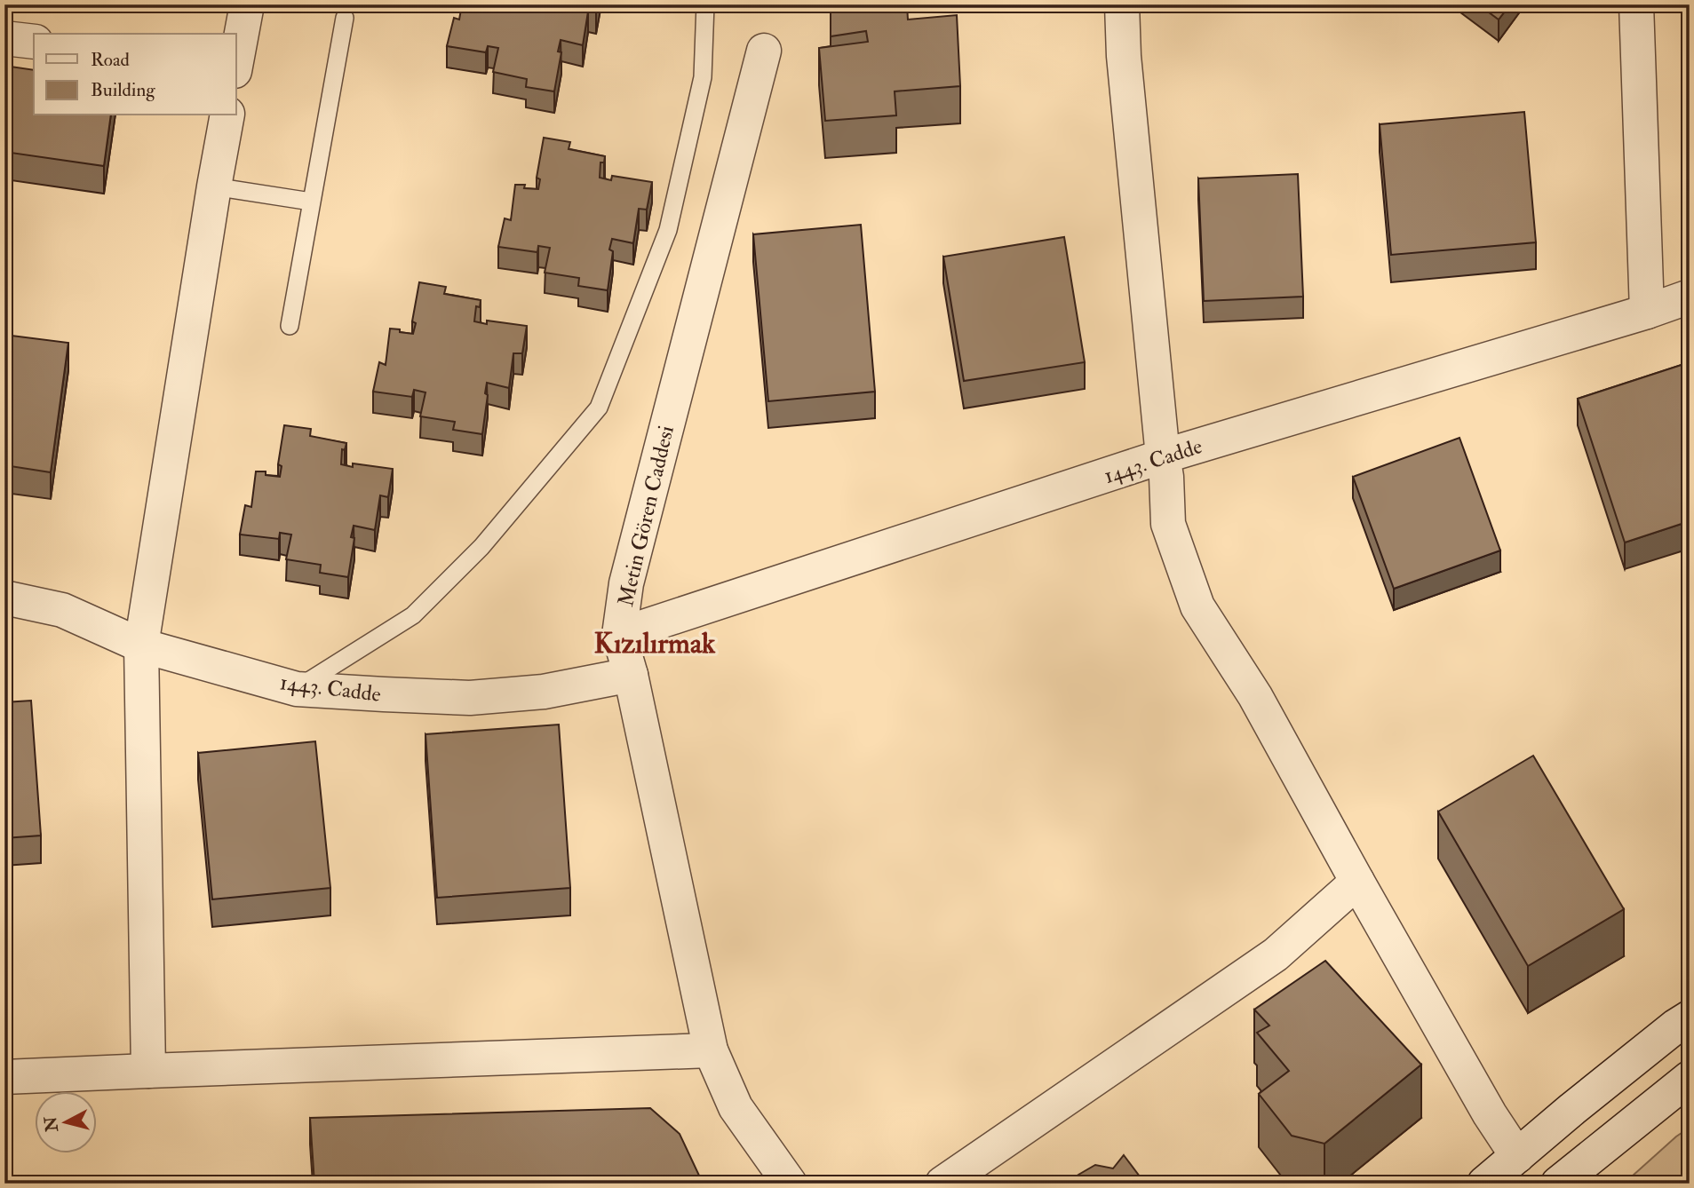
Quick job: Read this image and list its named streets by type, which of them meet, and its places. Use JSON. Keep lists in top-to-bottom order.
{
  "streets": {
    "street": ["1443. Cadde", "Metin Gören Caddesi"]
  },
  "crossings": [
    ["1443. Cadde", "Metin Gören Caddesi"]
  ],
  "districts": ["Kızılırmak"],
  "legend": ["Road", "Building"],
  "north": "left"
}
